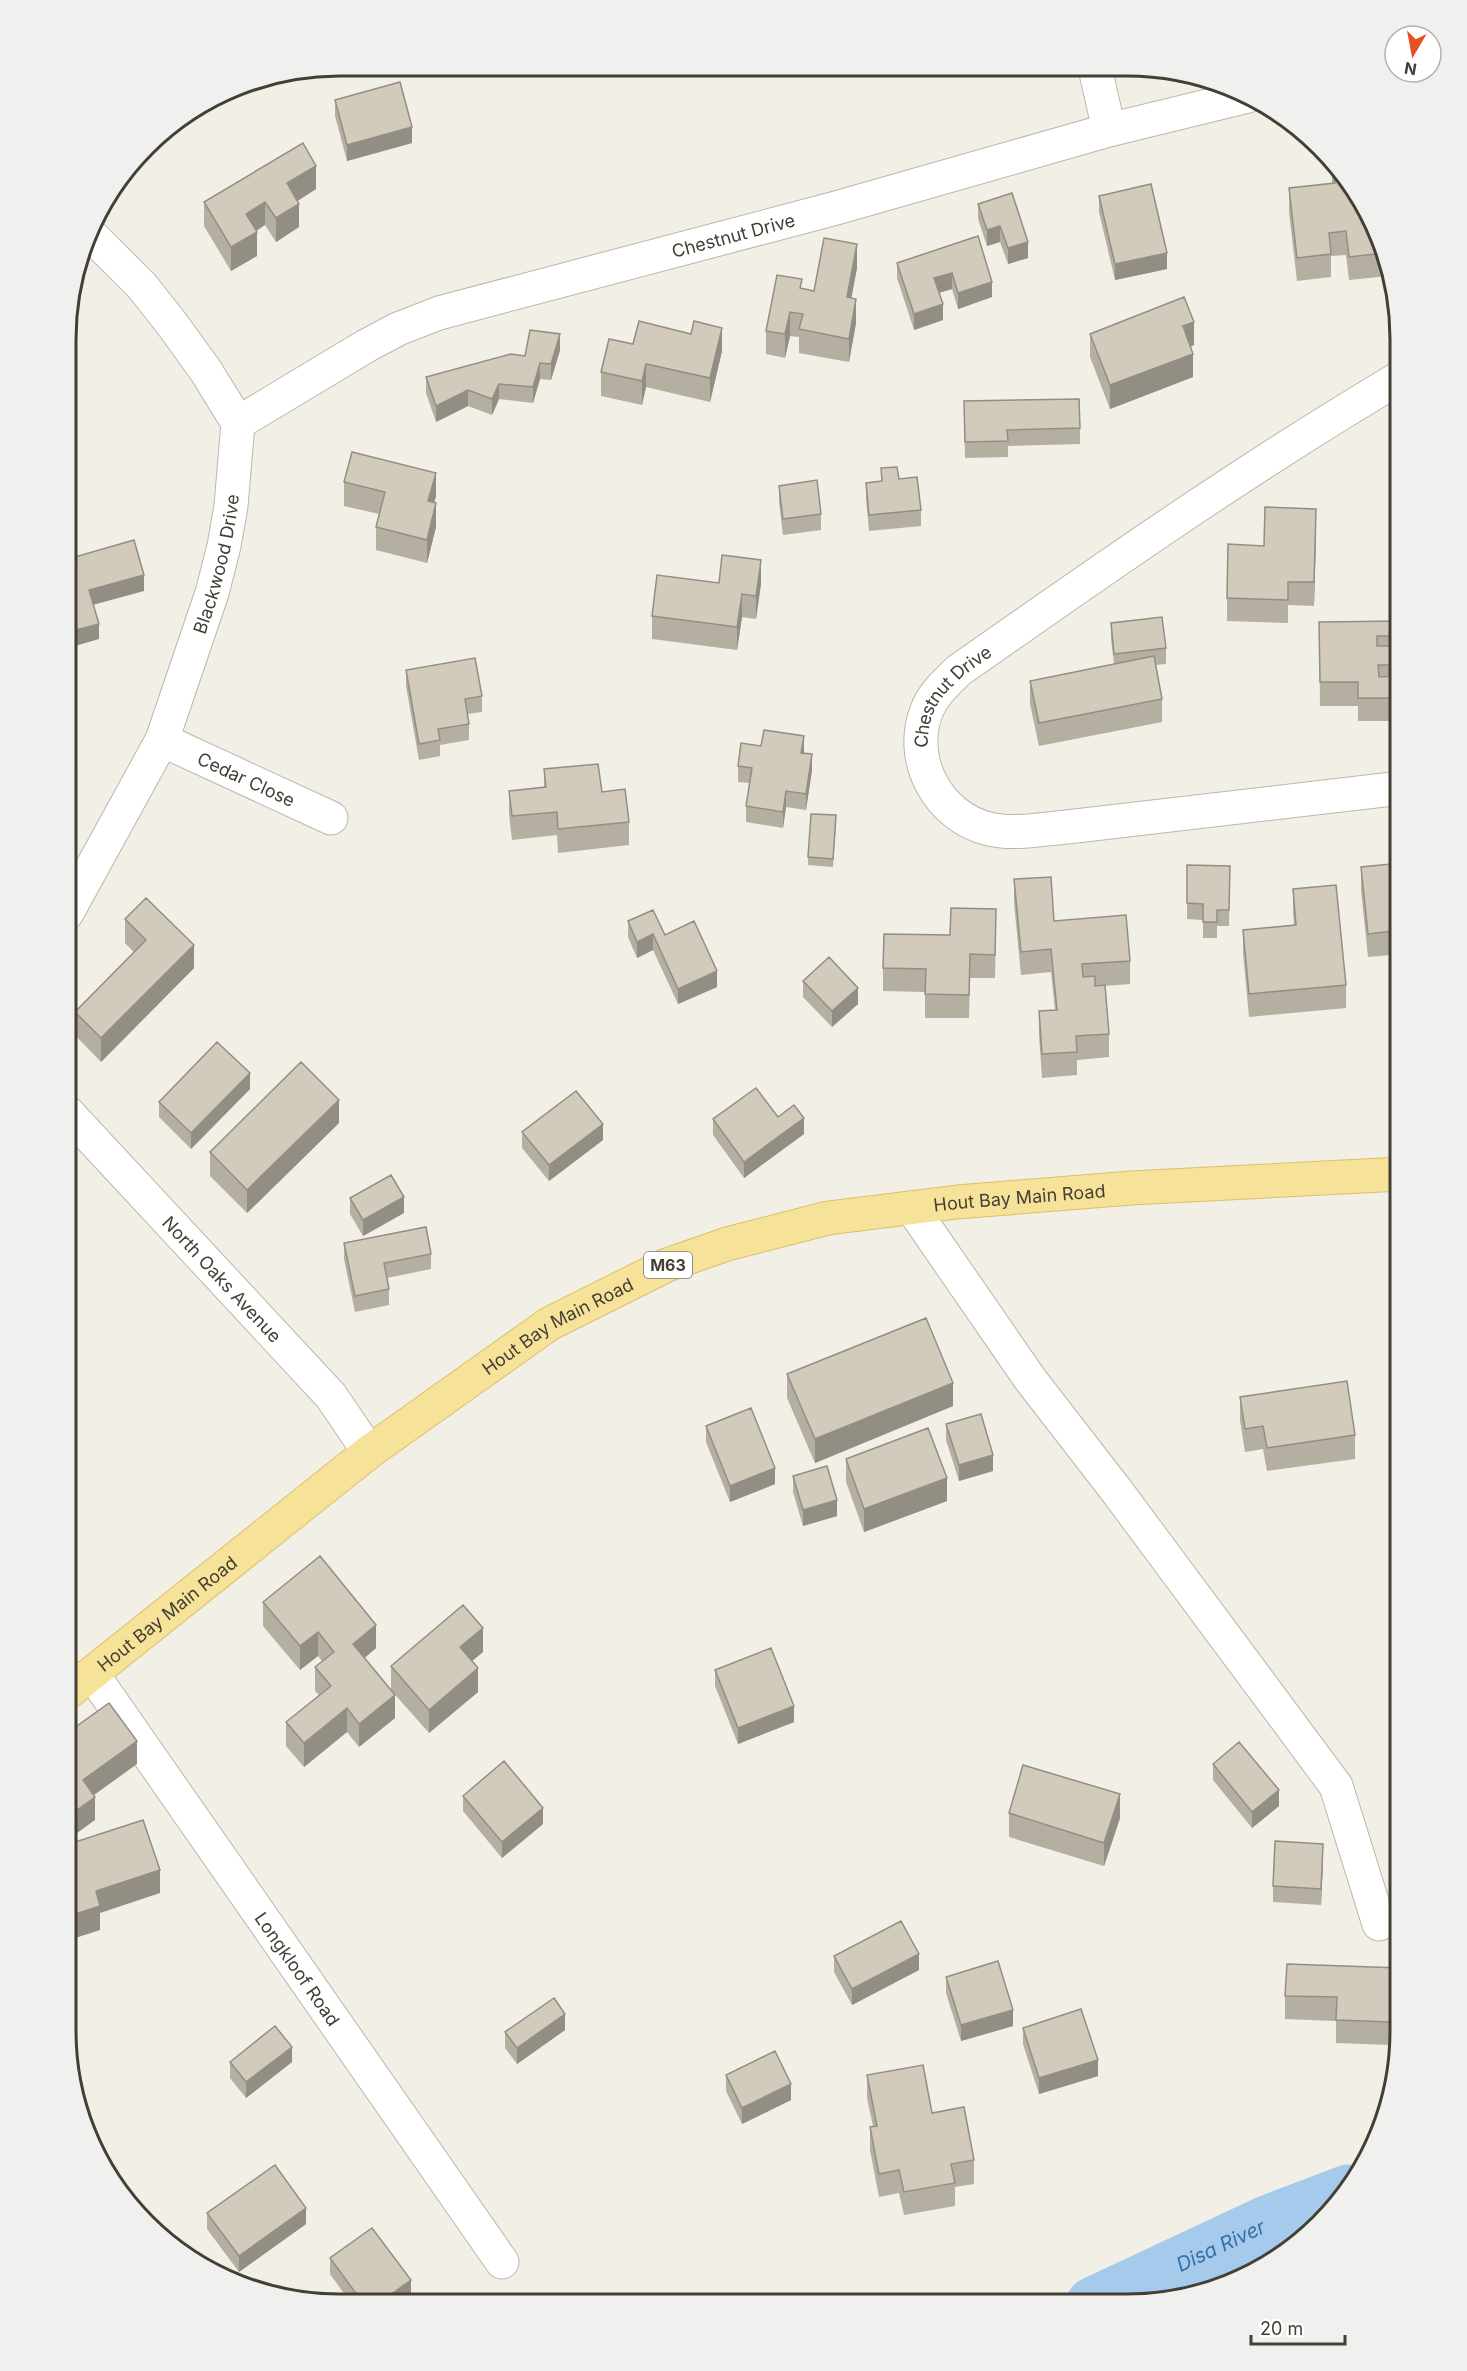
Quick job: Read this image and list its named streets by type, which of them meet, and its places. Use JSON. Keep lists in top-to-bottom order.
{
  "streets": {
    "main road": ["Hout Bay Main Road", "M63"],
    "street": [
      "Chestnut Drive",
      "Blackwood Drive",
      "Cedar Close",
      "North Oaks Avenue",
      "Longkloof Road"
    ]
  },
  "crossings": [
    ["Chestnut Drive", "Blackwood Drive"],
    ["Blackwood Drive", "Cedar Close"],
    ["Hout Bay Main Road", "North Oaks Avenue"],
    ["Hout Bay Main Road", "Longkloof Road"]
  ],
  "water": ["Disa River"],
  "scale_bar": "20 m",
  "north": "bottom"
}
